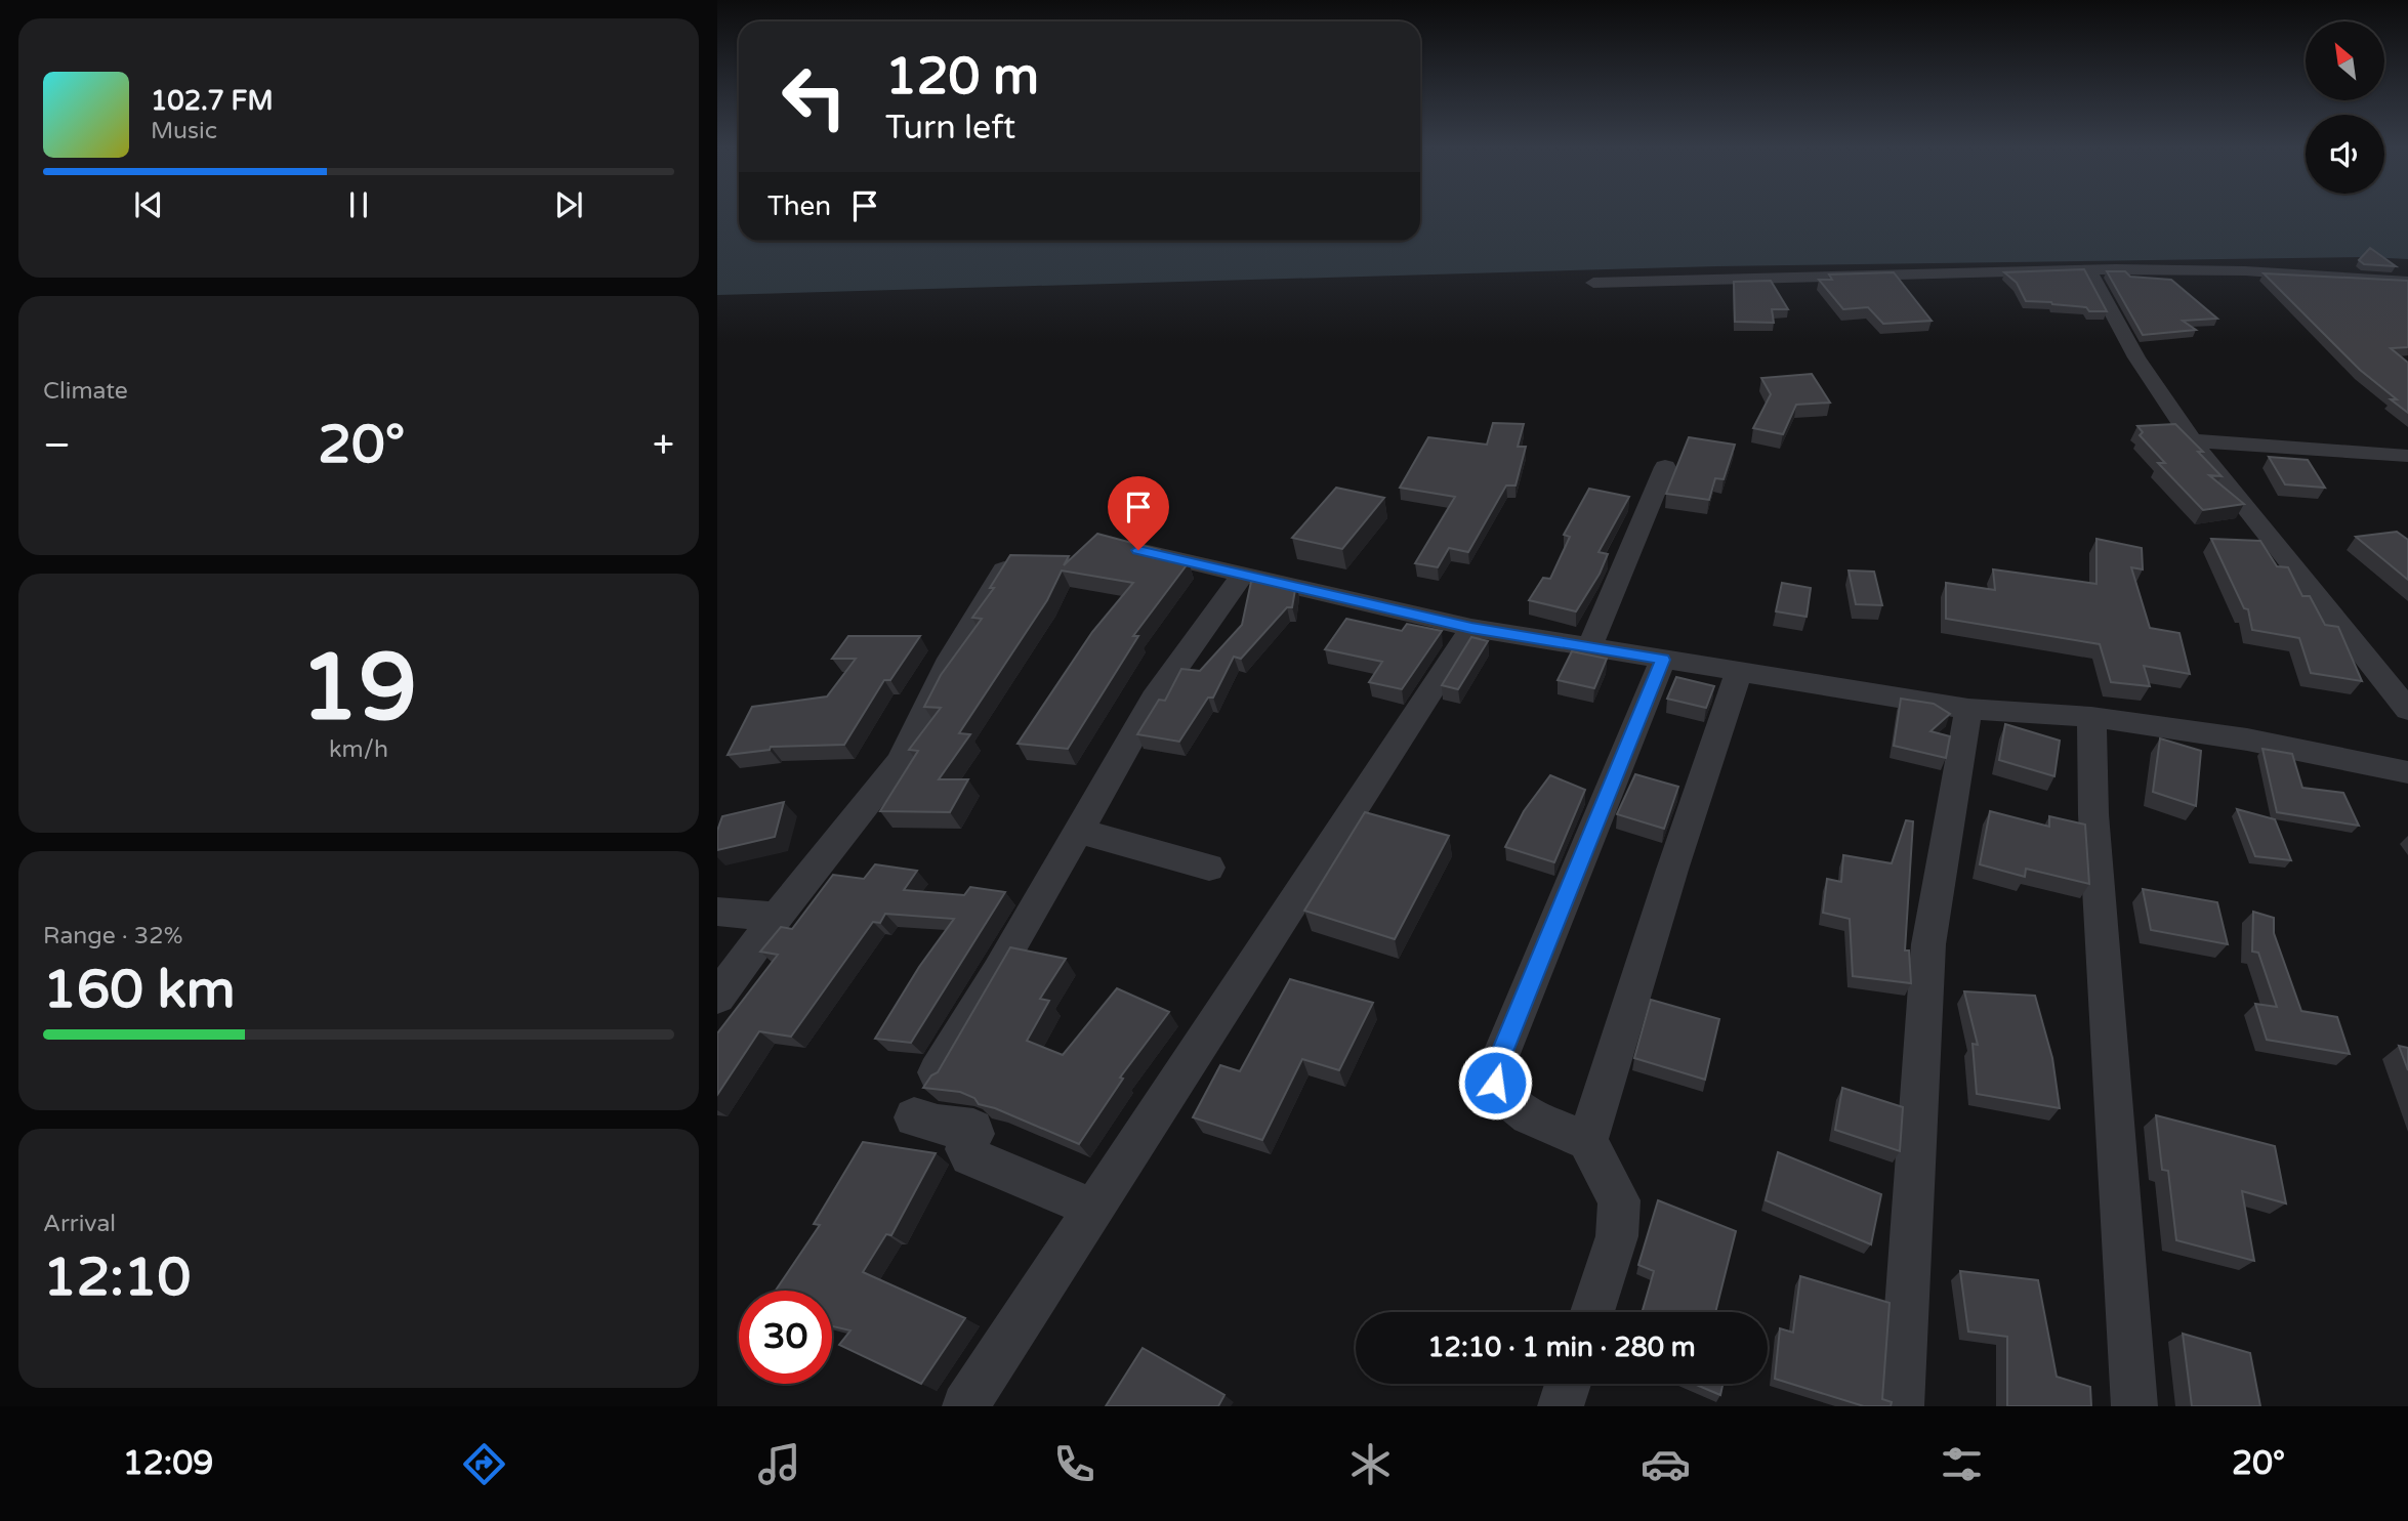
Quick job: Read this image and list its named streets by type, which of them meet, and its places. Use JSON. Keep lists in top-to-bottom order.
{
  "north": "top left",
  "page": {
    "turn": ["120 m", "Turn left"],
    "song": ["102.7 FM", "Music"],
    "then": "Then",
    "tile": [
      "Climate",
      ["19", "km/h"],
      ["Range · 32%", "160 km"],
      ["Arrival", "12:10"]
    ],
    "heat": ["−", "20°", "+"],
    "limit": "30",
    "trip": "12:10 · 1 min · 280 m",
    "tabs": ["12:09", "20°"]
  }
}
